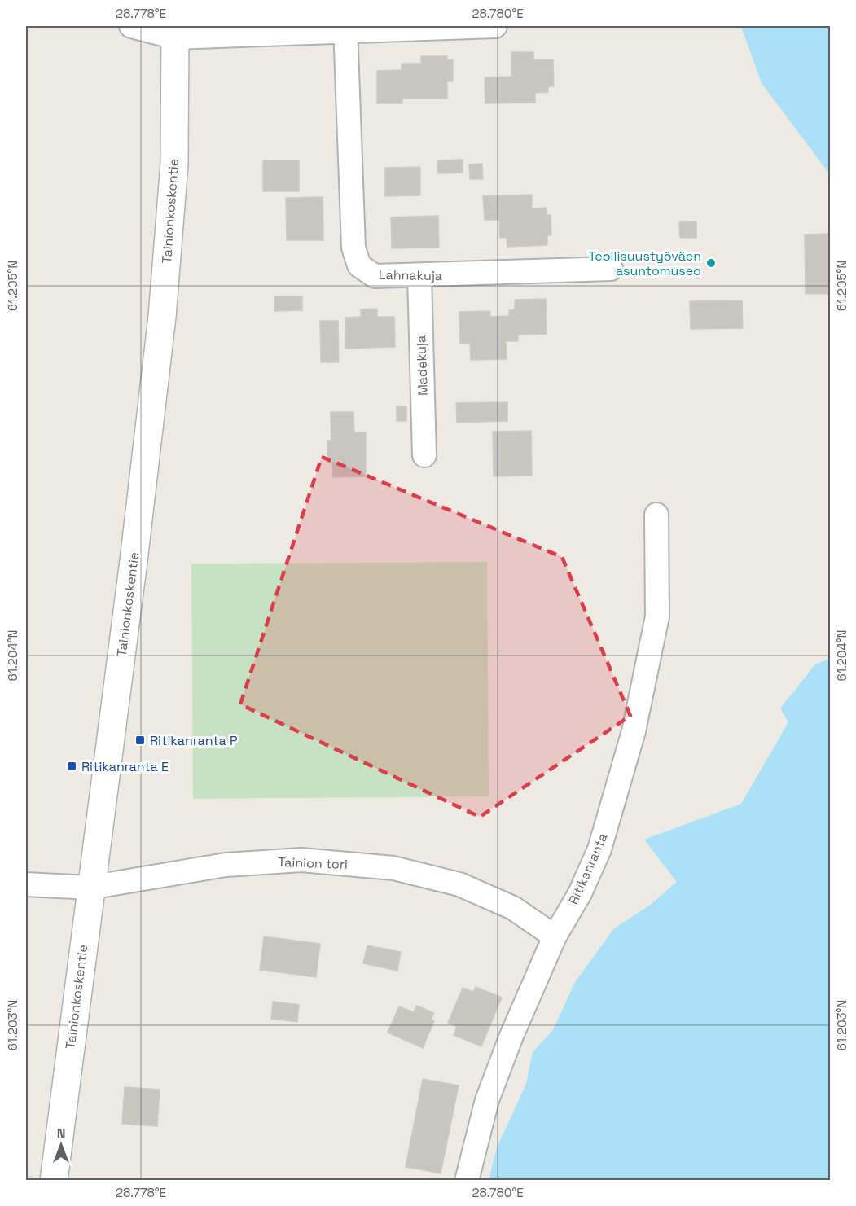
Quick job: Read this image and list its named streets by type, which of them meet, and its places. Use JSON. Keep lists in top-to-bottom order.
{
  "streets": {
    "street": [
      "Tainionkoskentie",
      "Lahnakuja",
      "Madekuja",
      "Tainion tori",
      "Ritikanranta"
    ]
  },
  "crossings": [
    ["Tainionkoskentie", "Tainion tori"],
    ["Lahnakuja", "Madekuja"],
    ["Tainion tori", "Ritikanranta"]
  ],
  "places": {
    "other": ["Teollisuustyöväen asuntomuseo"],
    "transit": ["Ritikanranta P", "Ritikanranta E"]
  },
  "north": "top",
  "coordinates": [
    "28.778°E",
    "28.780°E",
    "61.205°N",
    "61.204°N",
    "61.203°N"
  ]
}
